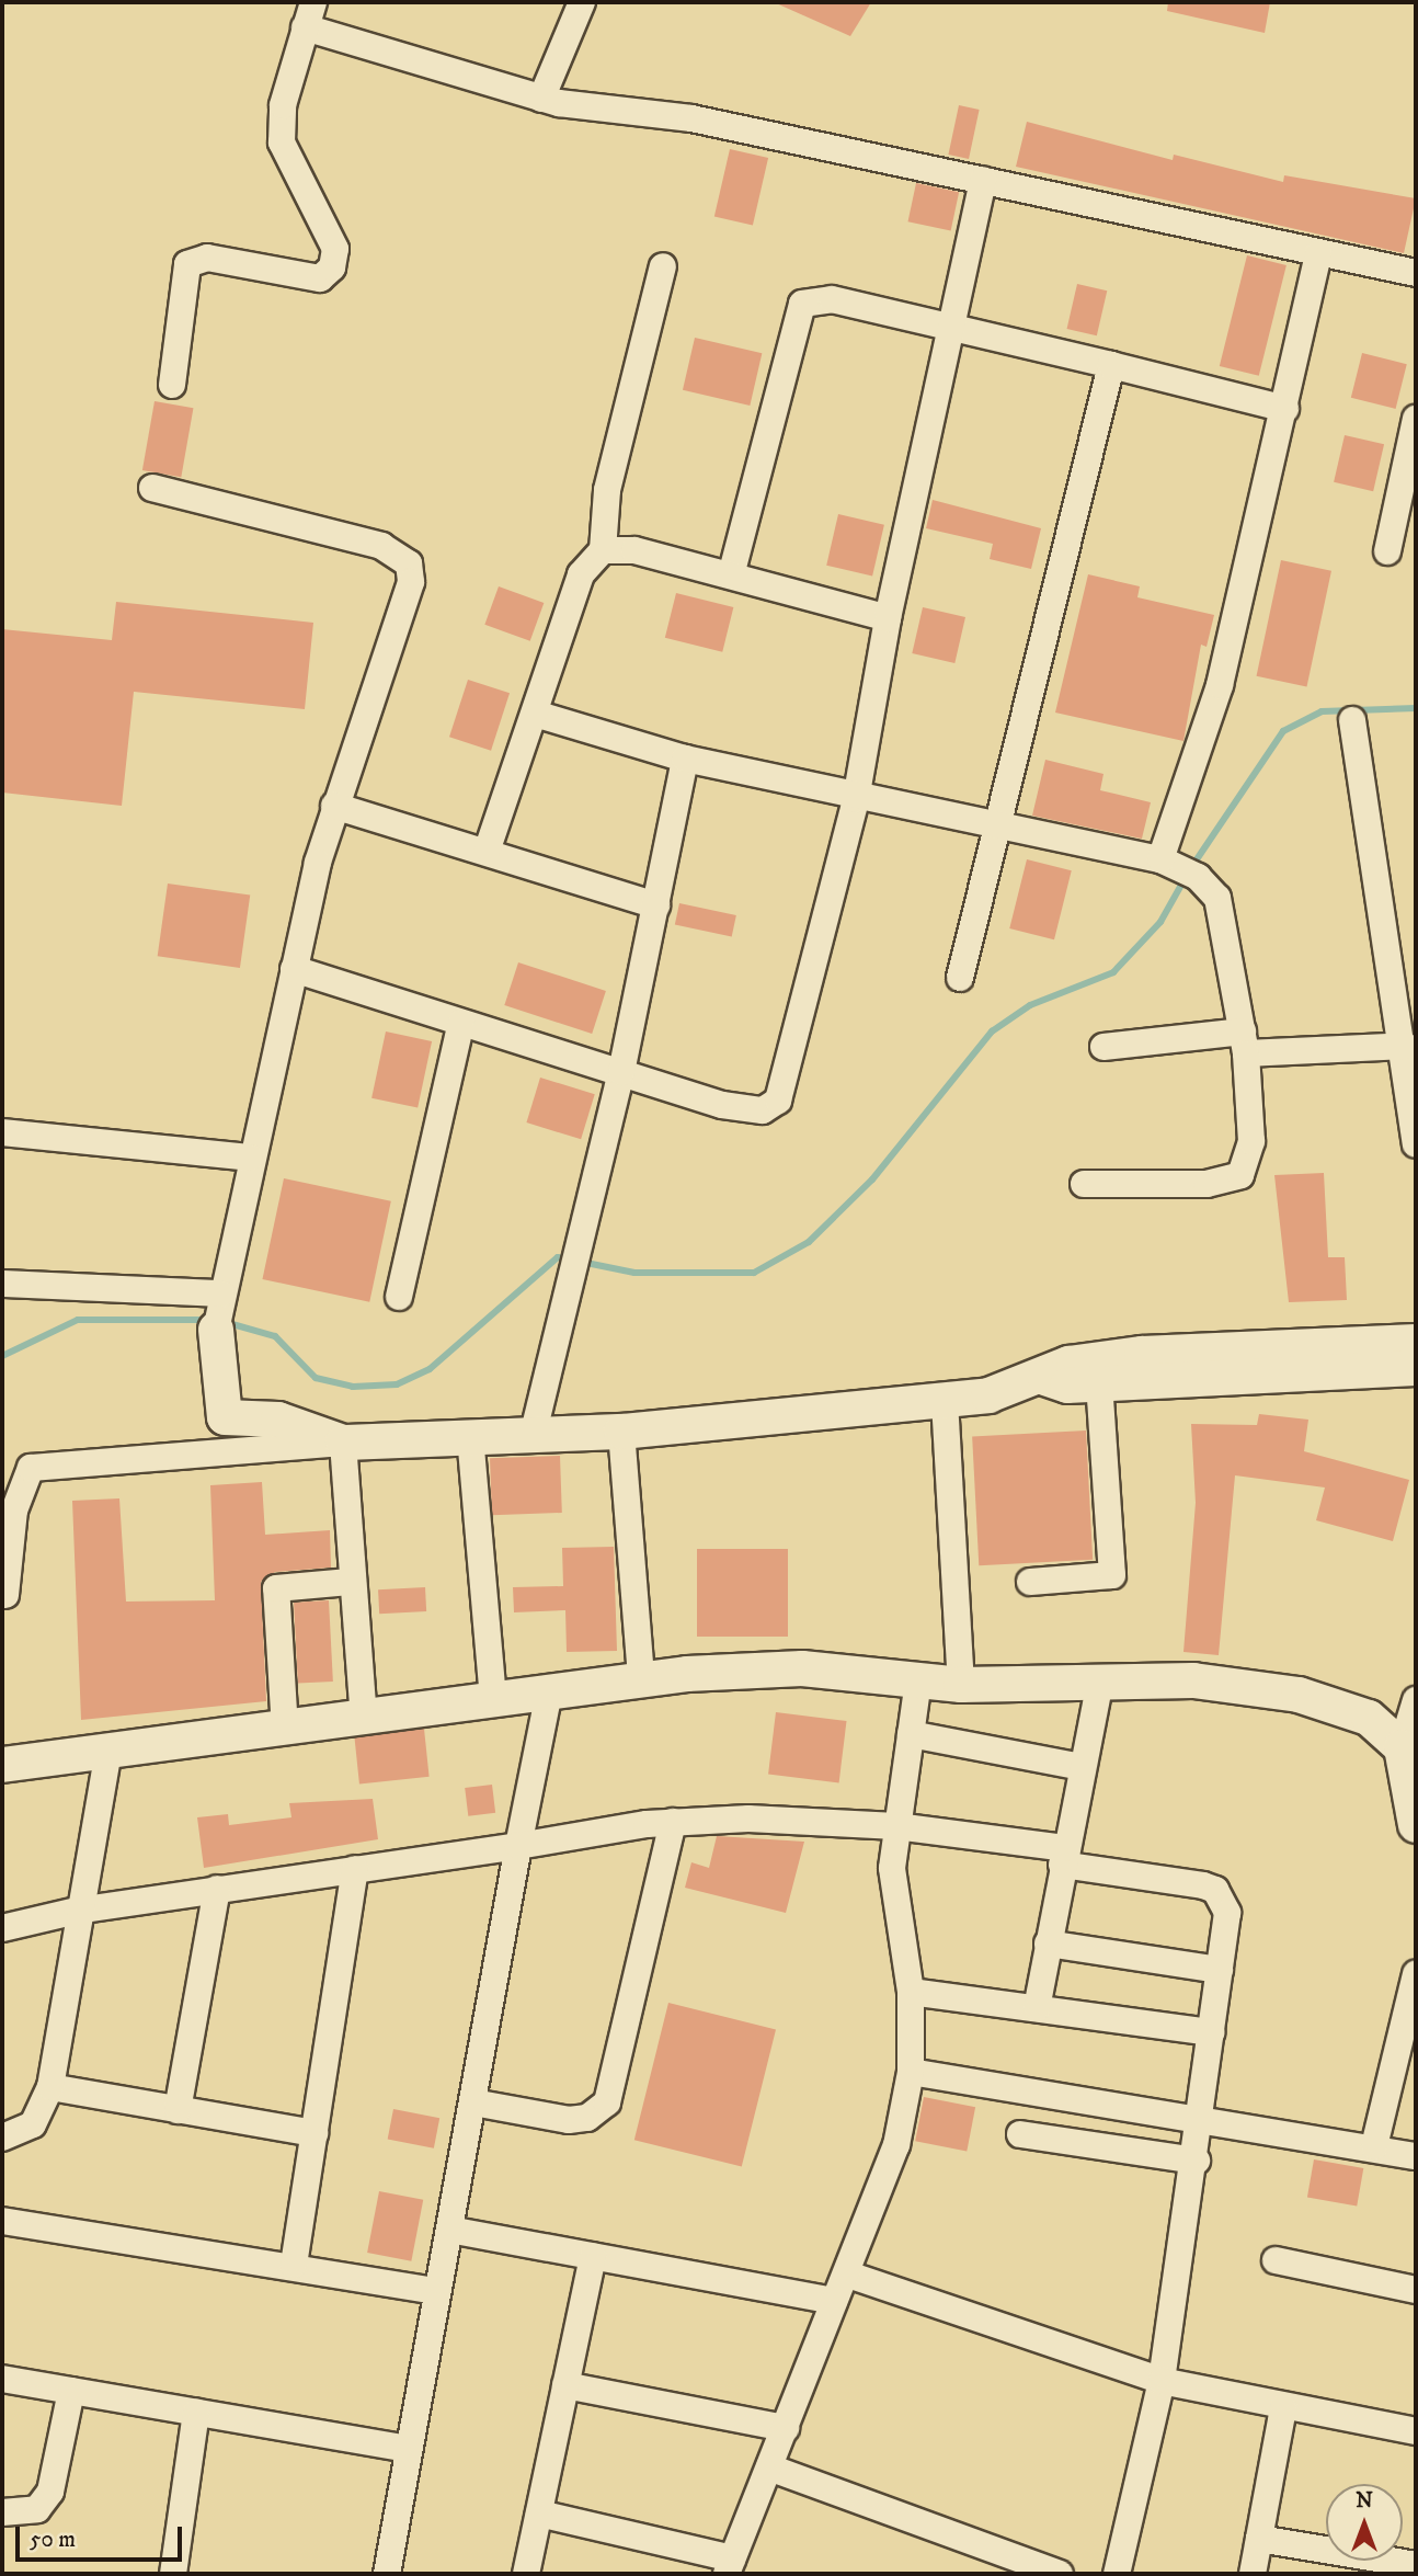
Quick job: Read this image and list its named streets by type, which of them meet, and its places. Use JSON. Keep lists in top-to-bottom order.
{
  "scale_bar": "50 m",
  "north": "top"
}
